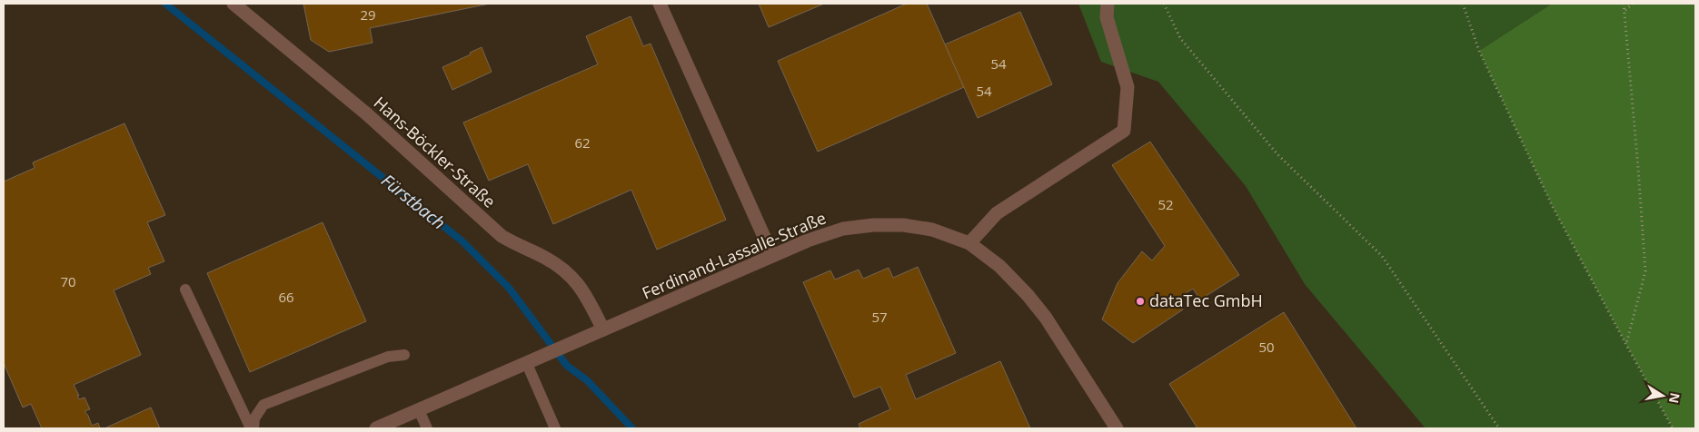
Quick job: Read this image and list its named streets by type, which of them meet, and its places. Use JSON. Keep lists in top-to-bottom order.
{
  "streets": {
    "street": ["Hans-Böckler-Straße", "Ferdinand-Lassalle-Straße"]
  },
  "crossings": [
    ["Hans-Böckler-Straße", "Ferdinand-Lassalle-Straße"]
  ],
  "water": ["Fürstbach"],
  "places": ["dataTec GmbH"],
  "house_numbers": [
    "29",
    "54",
    "54",
    "62",
    "52",
    "70",
    "66",
    "57",
    "50"
  ],
  "north": "right"
}
